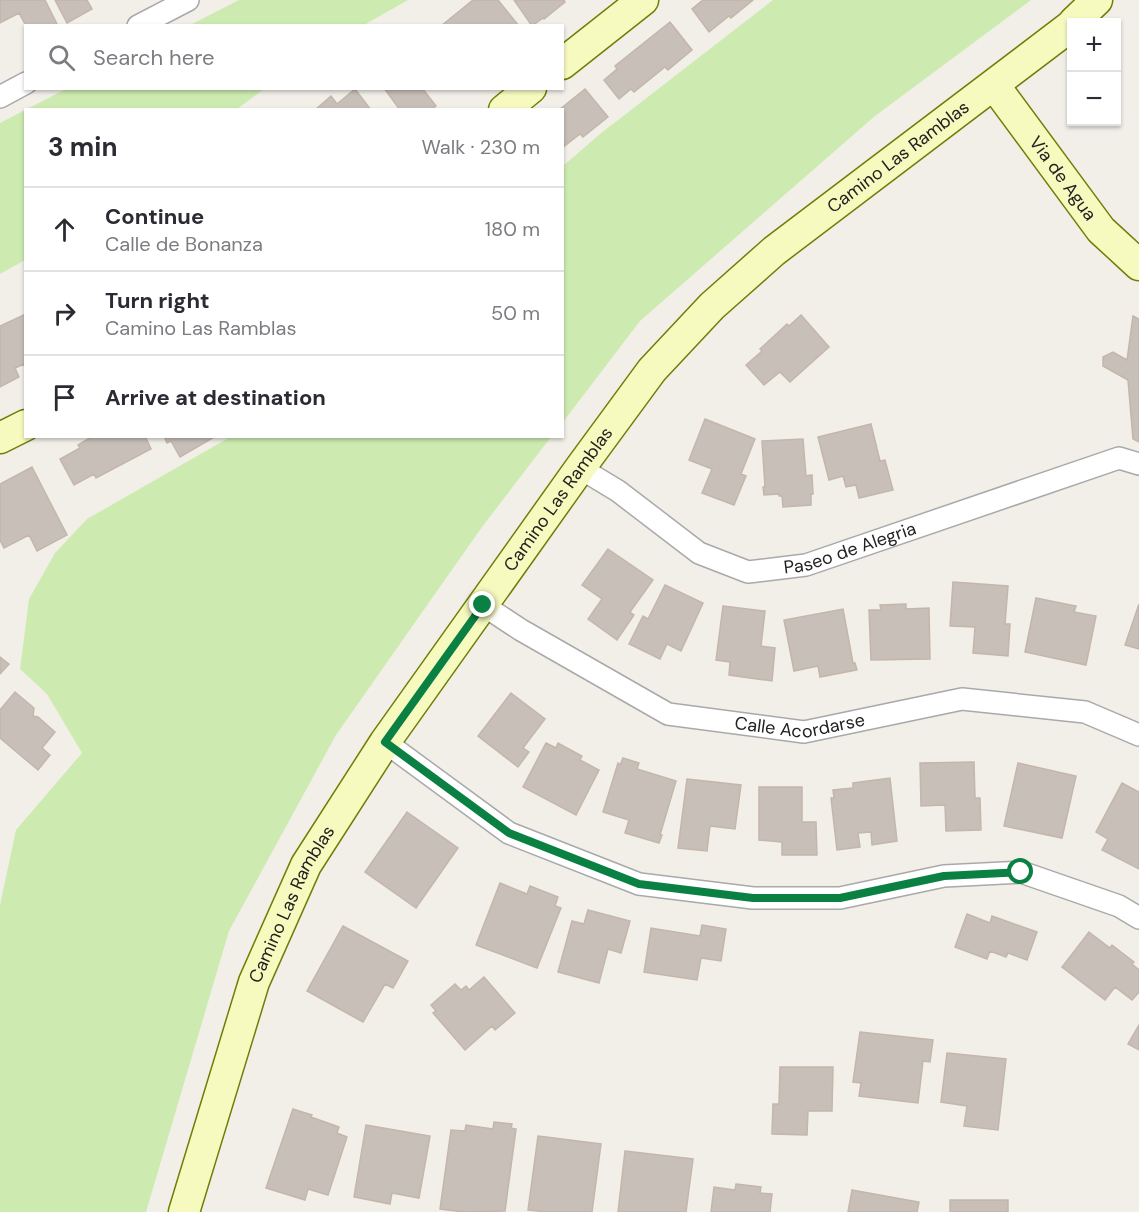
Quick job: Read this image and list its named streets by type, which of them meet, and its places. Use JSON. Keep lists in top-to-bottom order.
{
  "streets": {
    "main road": ["Camino Las Ramblas", "Via de Agua"],
    "street": ["Paseo de Alegria", "Calle Acordarse"]
  },
  "crossings": [
    ["Camino Las Ramblas", "Via de Agua"],
    ["Camino Las Ramblas", "Paseo de Alegria"],
    ["Camino Las Ramblas", "Calle Acordarse"]
  ],
  "page": {
    "map_buttons": ["+", "−"],
    "search": "Search here",
    "heading": ["3 min", "Walk · 230 m"],
    "list": [
      ["Continue", "Calle de Bonanza", "180 m"],
      ["Turn right", "Camino Las Ramblas", "50 m"],
      "Arrive at destination"
    ]
  }
}
